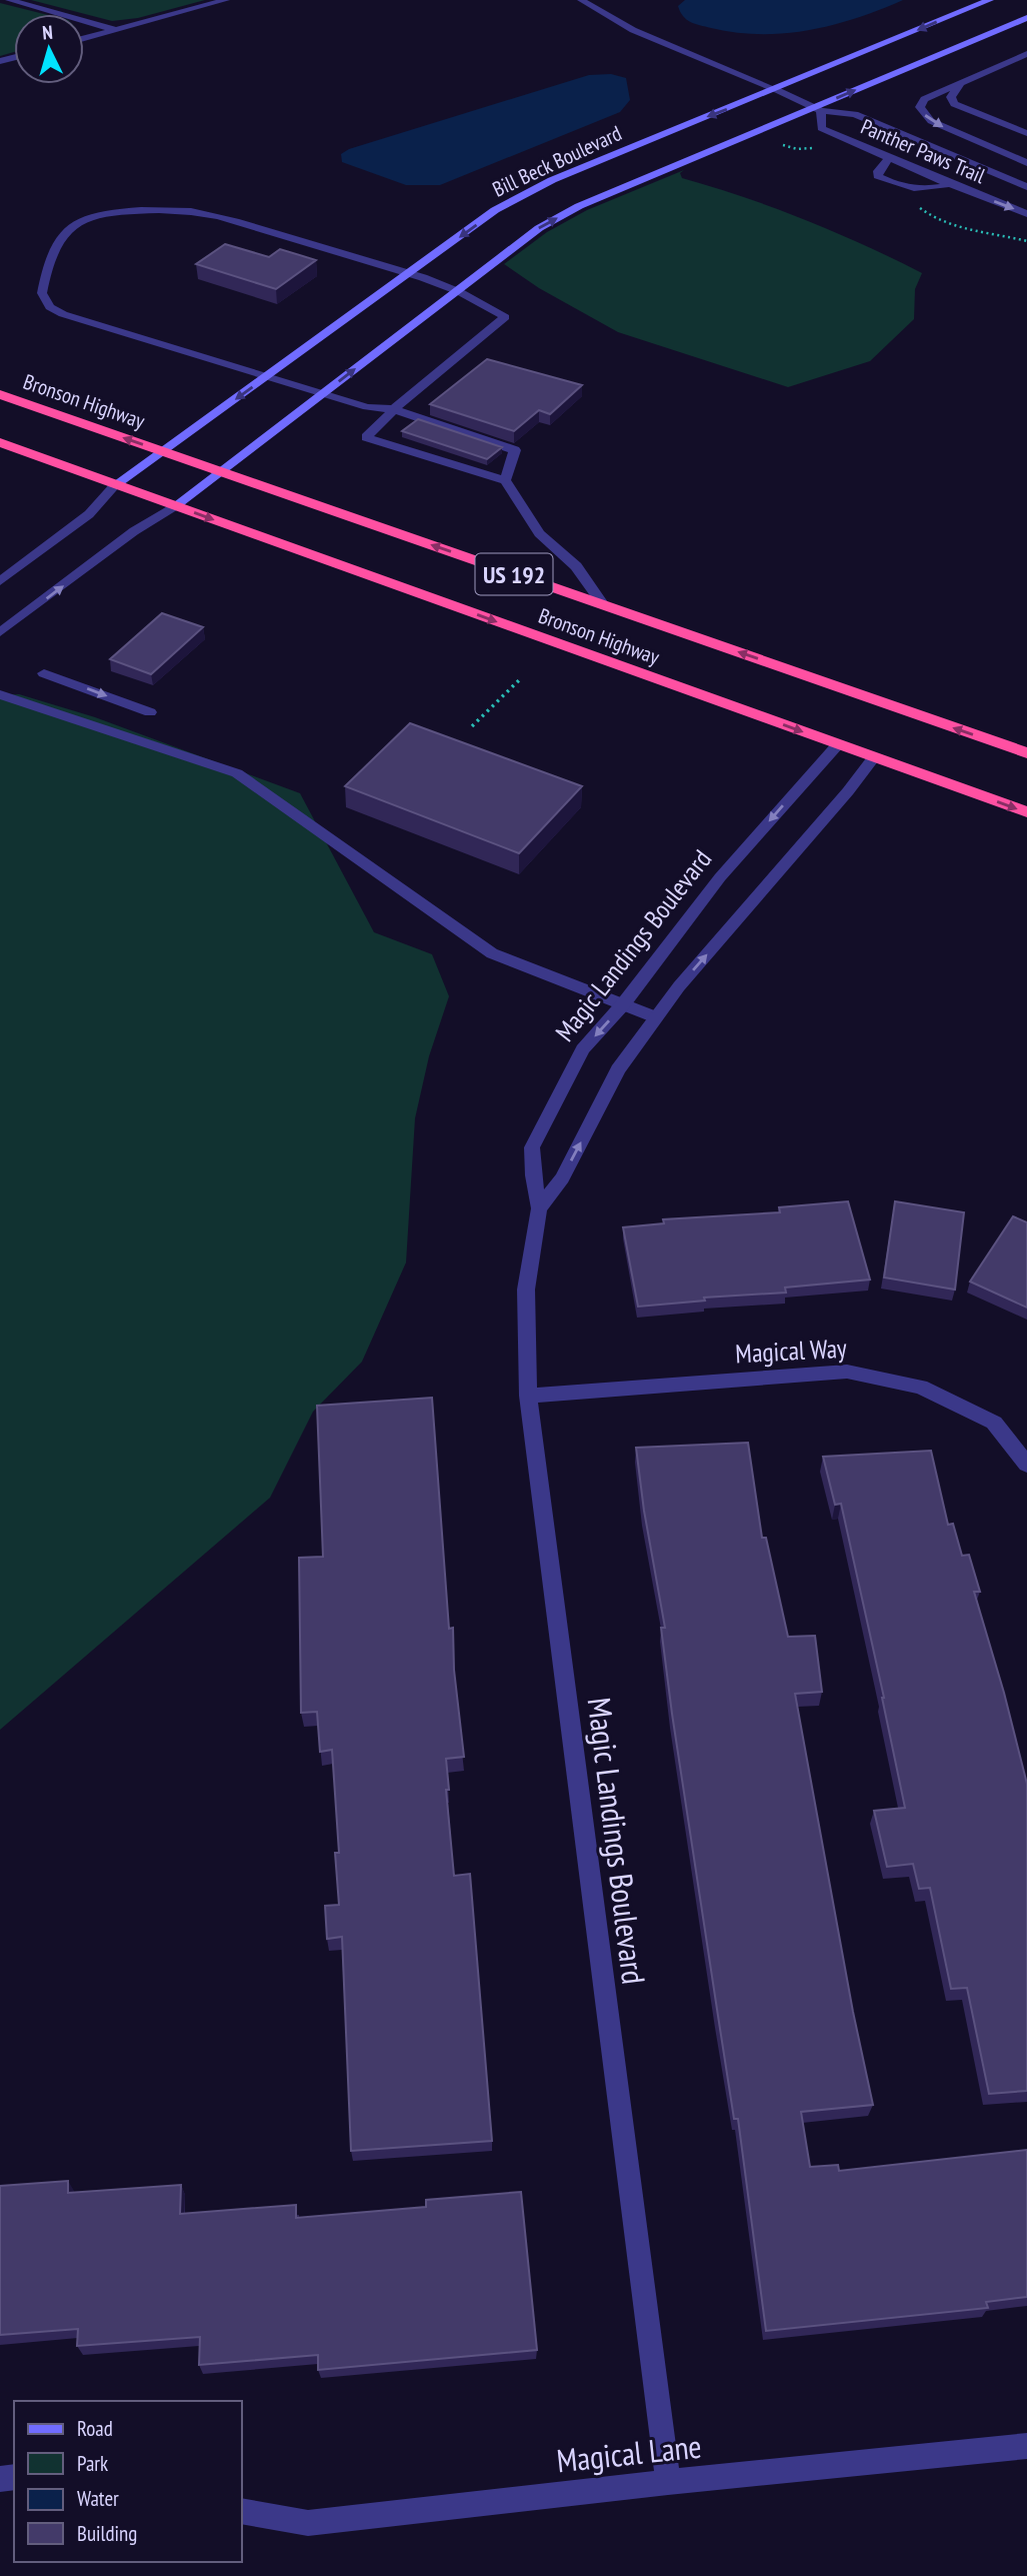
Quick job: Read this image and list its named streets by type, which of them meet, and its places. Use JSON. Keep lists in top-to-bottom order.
{
  "streets": {
    "highway": ["Bronson Highway", "US 192"],
    "street": [
      "Panther Paws Trail",
      "Bill Beck Boulevard",
      "Magic Landings Boulevard",
      "Magical Way",
      "Magical Lane"
    ]
  },
  "crossings": [
    ["Panther Paws Trail", "Bill Beck Boulevard"],
    ["Bill Beck Boulevard", "Bronson Highway"],
    ["Bronson Highway", "Magic Landings Boulevard"],
    ["Magic Landings Boulevard", "Magical Way"],
    ["Magic Landings Boulevard", "Magical Lane"]
  ],
  "legend": [
    "Road",
    "Park",
    "Water",
    "Building"
  ],
  "north": "top"
}
